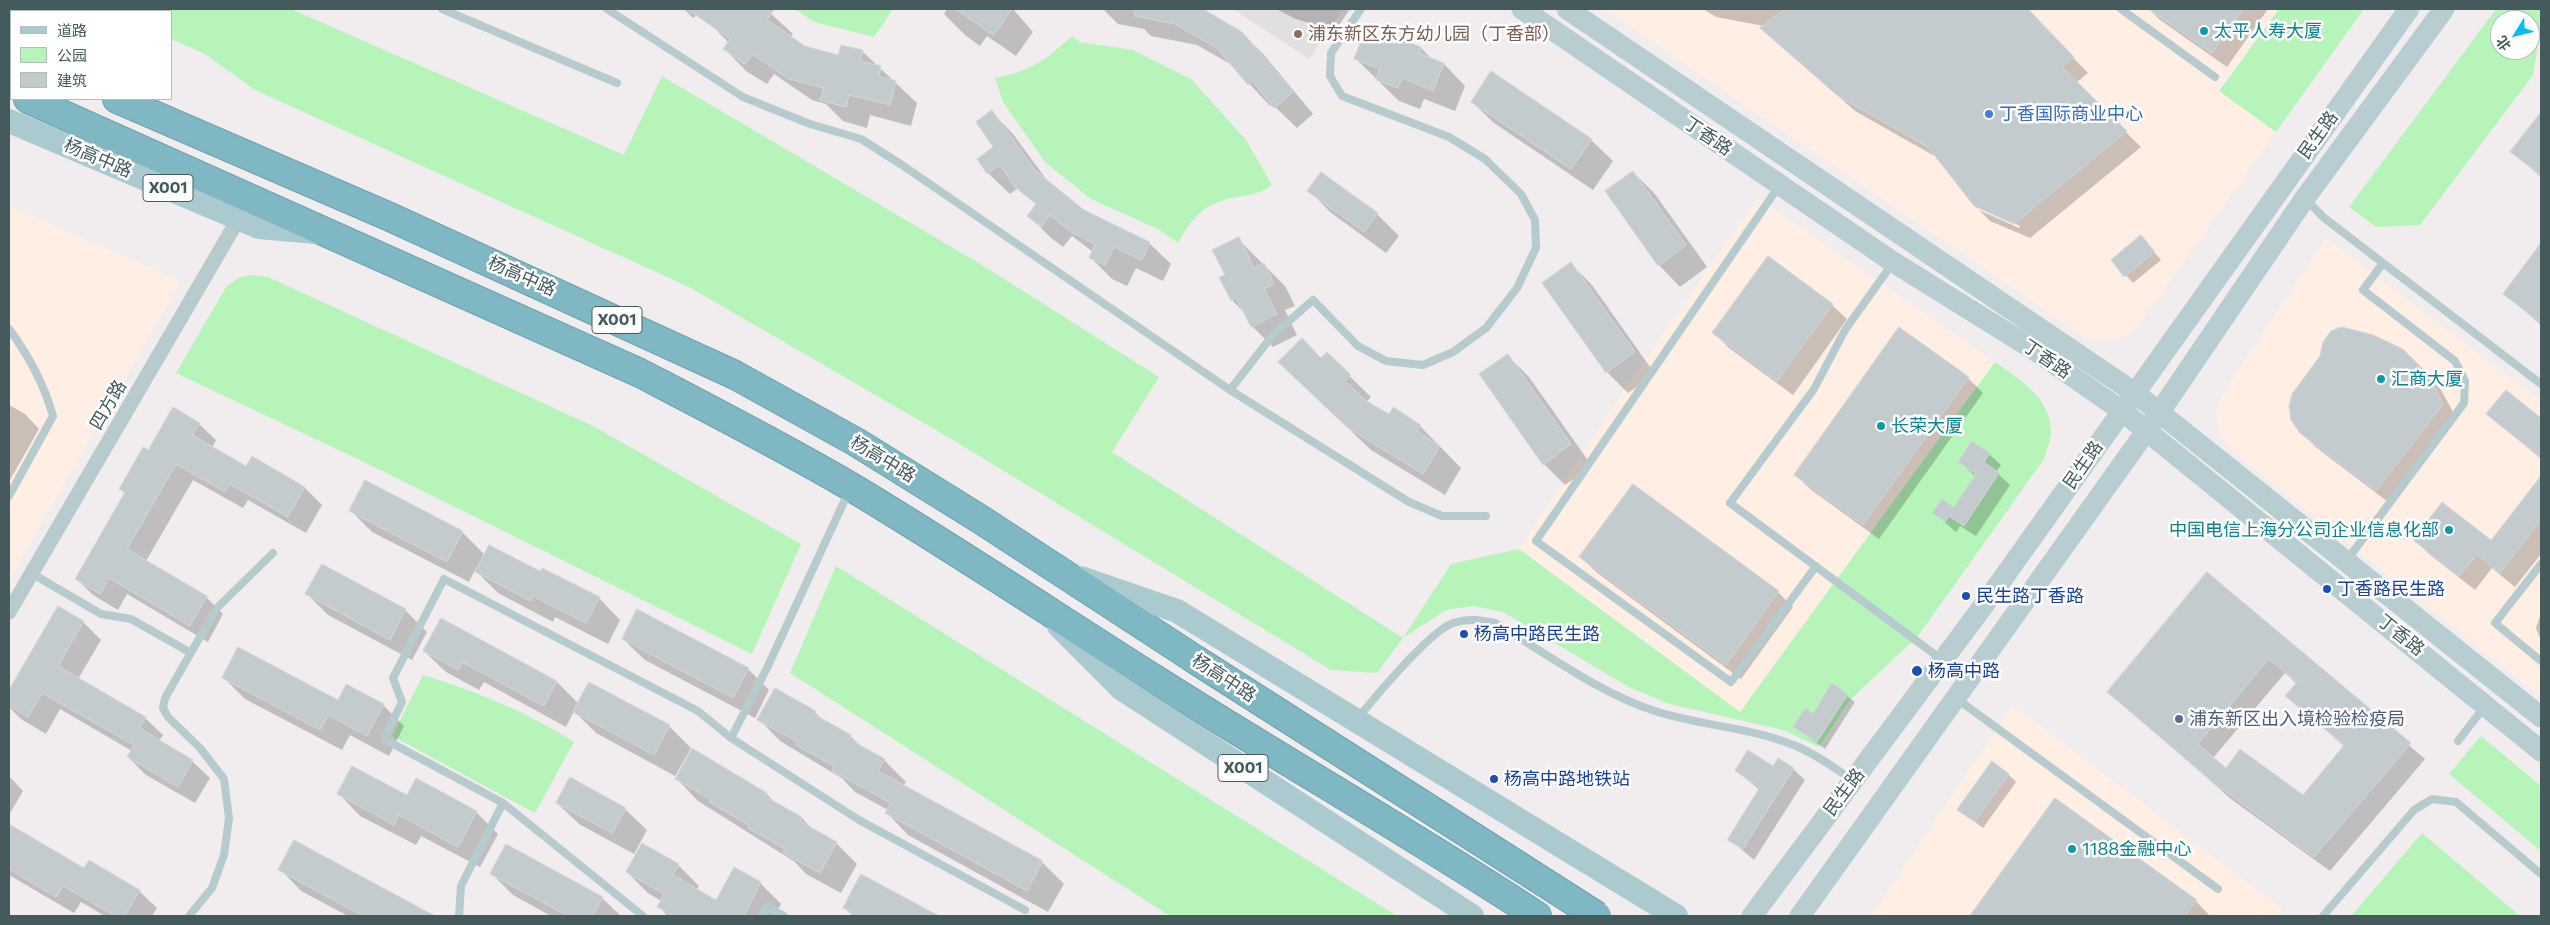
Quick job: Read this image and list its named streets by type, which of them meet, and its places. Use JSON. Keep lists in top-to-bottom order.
{
  "streets": {
    "highway": ["杨高中路", "X001"],
    "street": ["民生路", "丁香路", "四方路"]
  },
  "crossings": [
    ["民生路", "丁香路"],
    ["杨高中路", "X001"],
    ["杨高中路", "四方路"]
  ],
  "places": [
    "太平人寿大厦",
    "浦东新区东方幼儿园（丁香部）",
    "丁香国际商业中心",
    "汇商大厦",
    "长荣大厦",
    "中国电信上海分公司企业信息化部",
    "丁香路民生路",
    "民生路丁香路",
    "杨高中路民生路",
    "杨高中路",
    "浦东新区出入境检验检疫局",
    "杨高中路地铁站",
    "1188金融中心"
  ],
  "legend": ["道路", "公园", "建筑"],
  "north": "bottom left"
}
